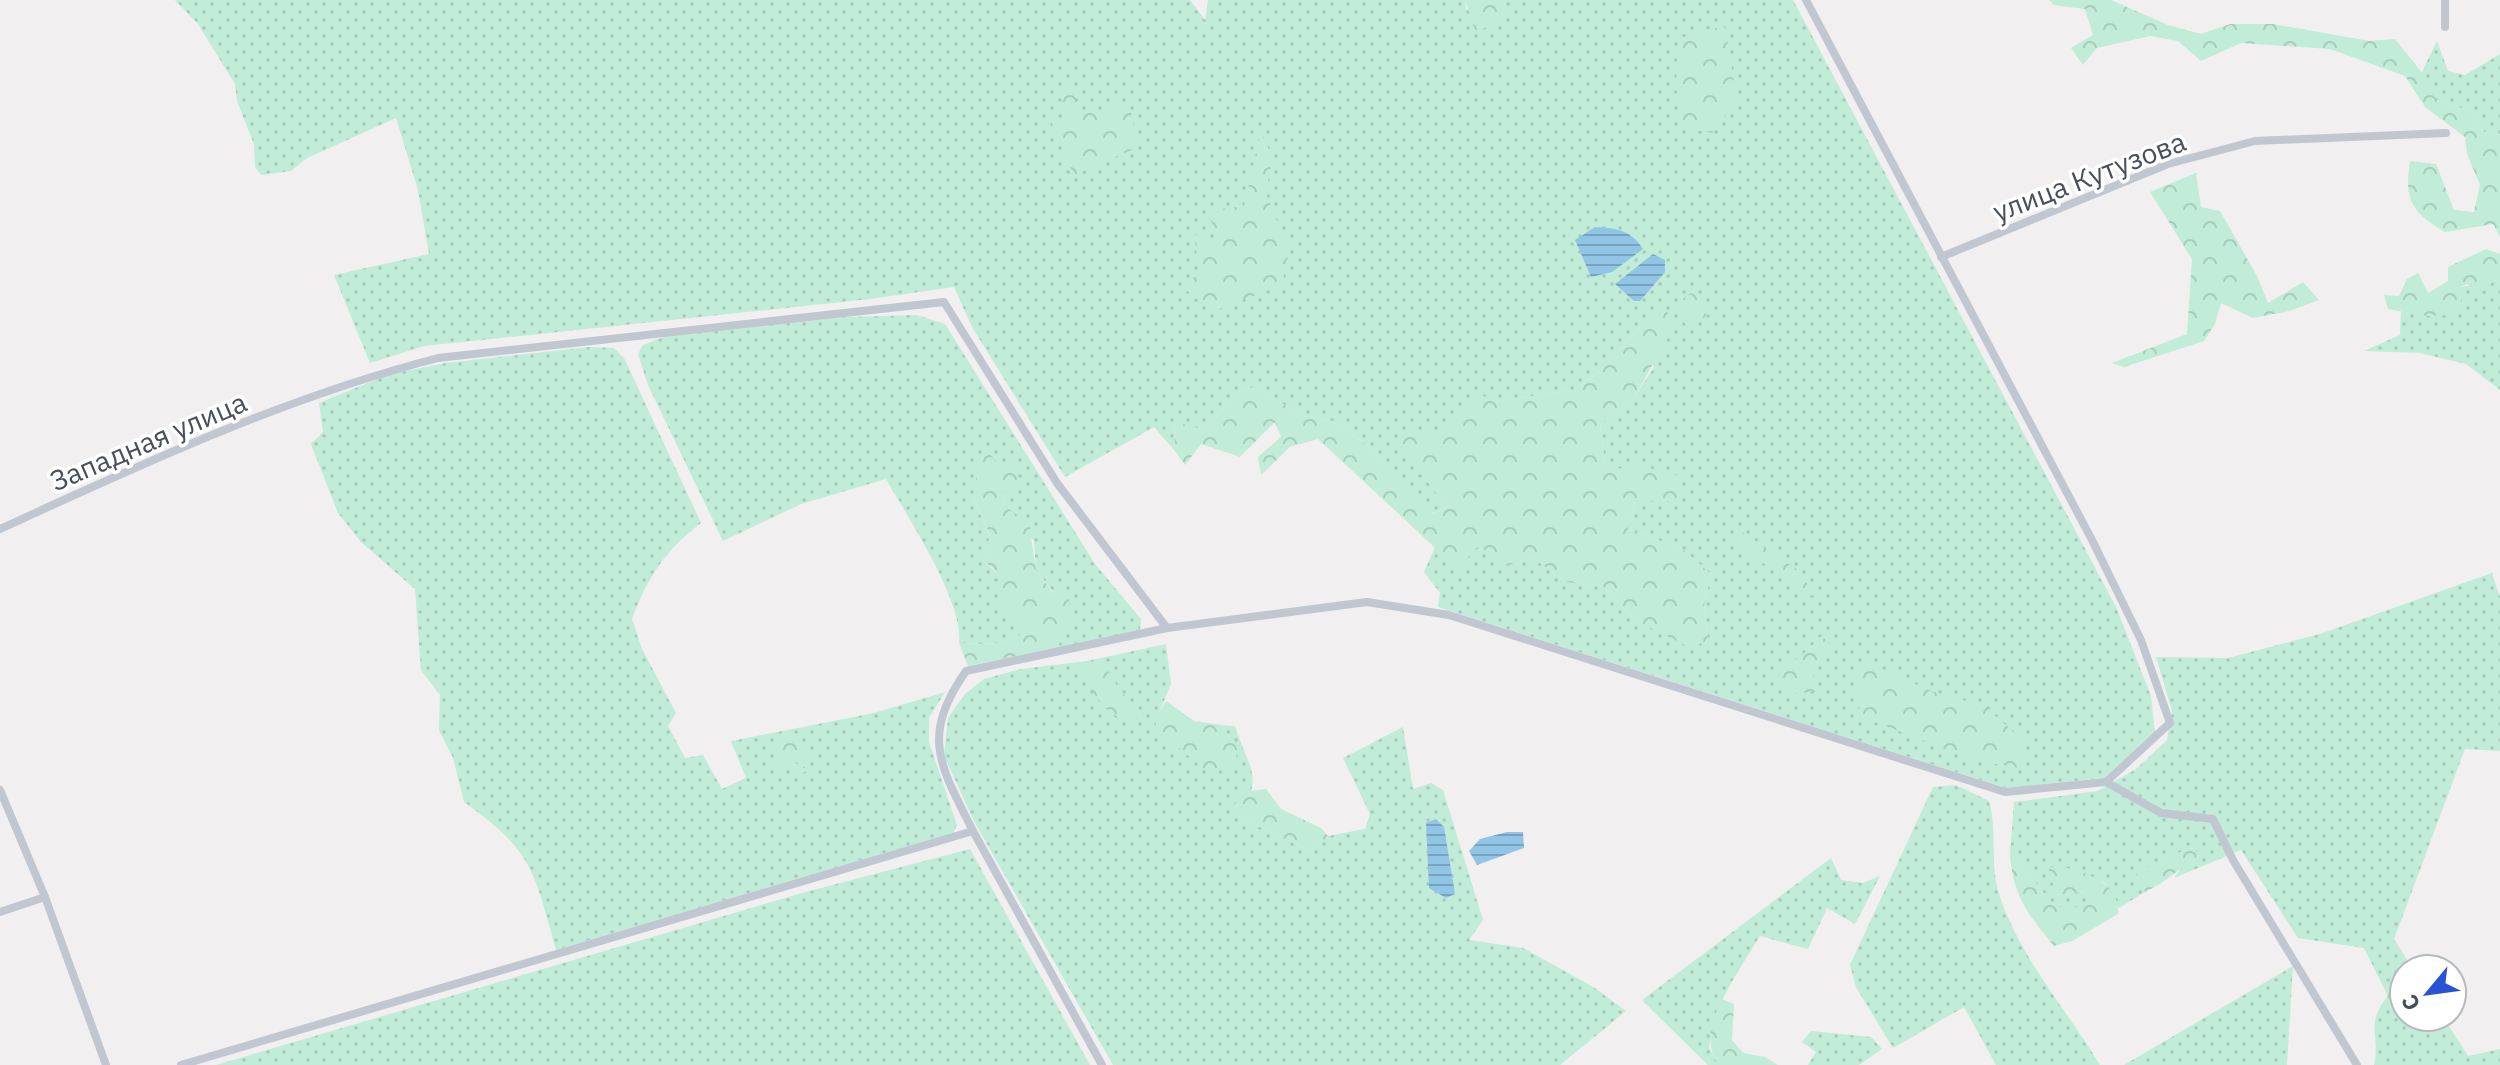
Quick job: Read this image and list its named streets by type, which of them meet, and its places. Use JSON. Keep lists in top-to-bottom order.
{
  "streets": {
    "street": ["улица Кутузова", "Западная улица"]
  },
  "north": "bottom left"
}
